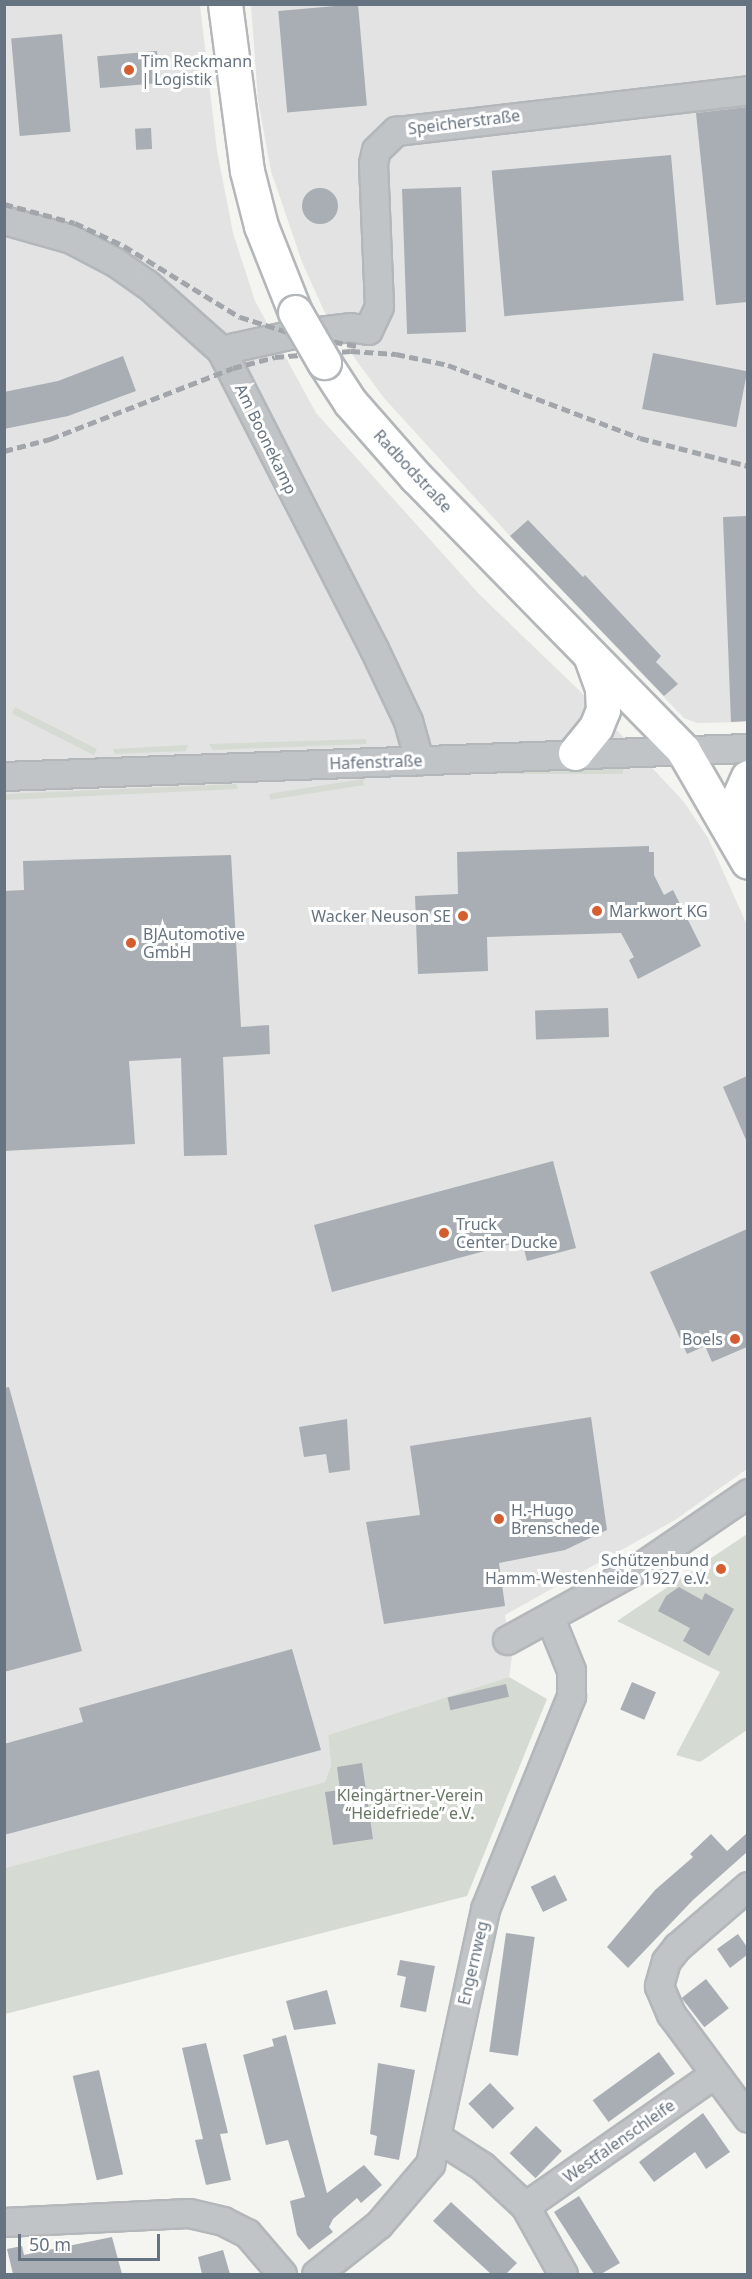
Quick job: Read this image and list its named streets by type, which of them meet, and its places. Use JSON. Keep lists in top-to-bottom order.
{
  "streets": {
    "main road": ["Radbodstraße"],
    "street": [
      "Speicherstraße",
      "Am Boonekamp",
      "Hafenstraße",
      "Engernweg",
      "Westfalenschleife"
    ]
  },
  "crossings": [
    ["Speicherstraße", "Am Boonekamp"],
    ["Am Boonekamp", "Hafenstraße"],
    ["Radbodstraße", "Hafenstraße"]
  ],
  "parks": ["Kleingärtner-Verein “Heidefriede” e.V."],
  "places": [
    "Tim Reckmann | Logistik",
    "Markwort KG",
    "Wacker Neuson SE",
    "BJAutomotive GmbH",
    "Truck Center Ducke",
    "Boels",
    "H.-Hugo Brenschede",
    "Schützenbund Hamm-Westenheide 1927 e.V."
  ],
  "scale_bar": "50 m"
}
